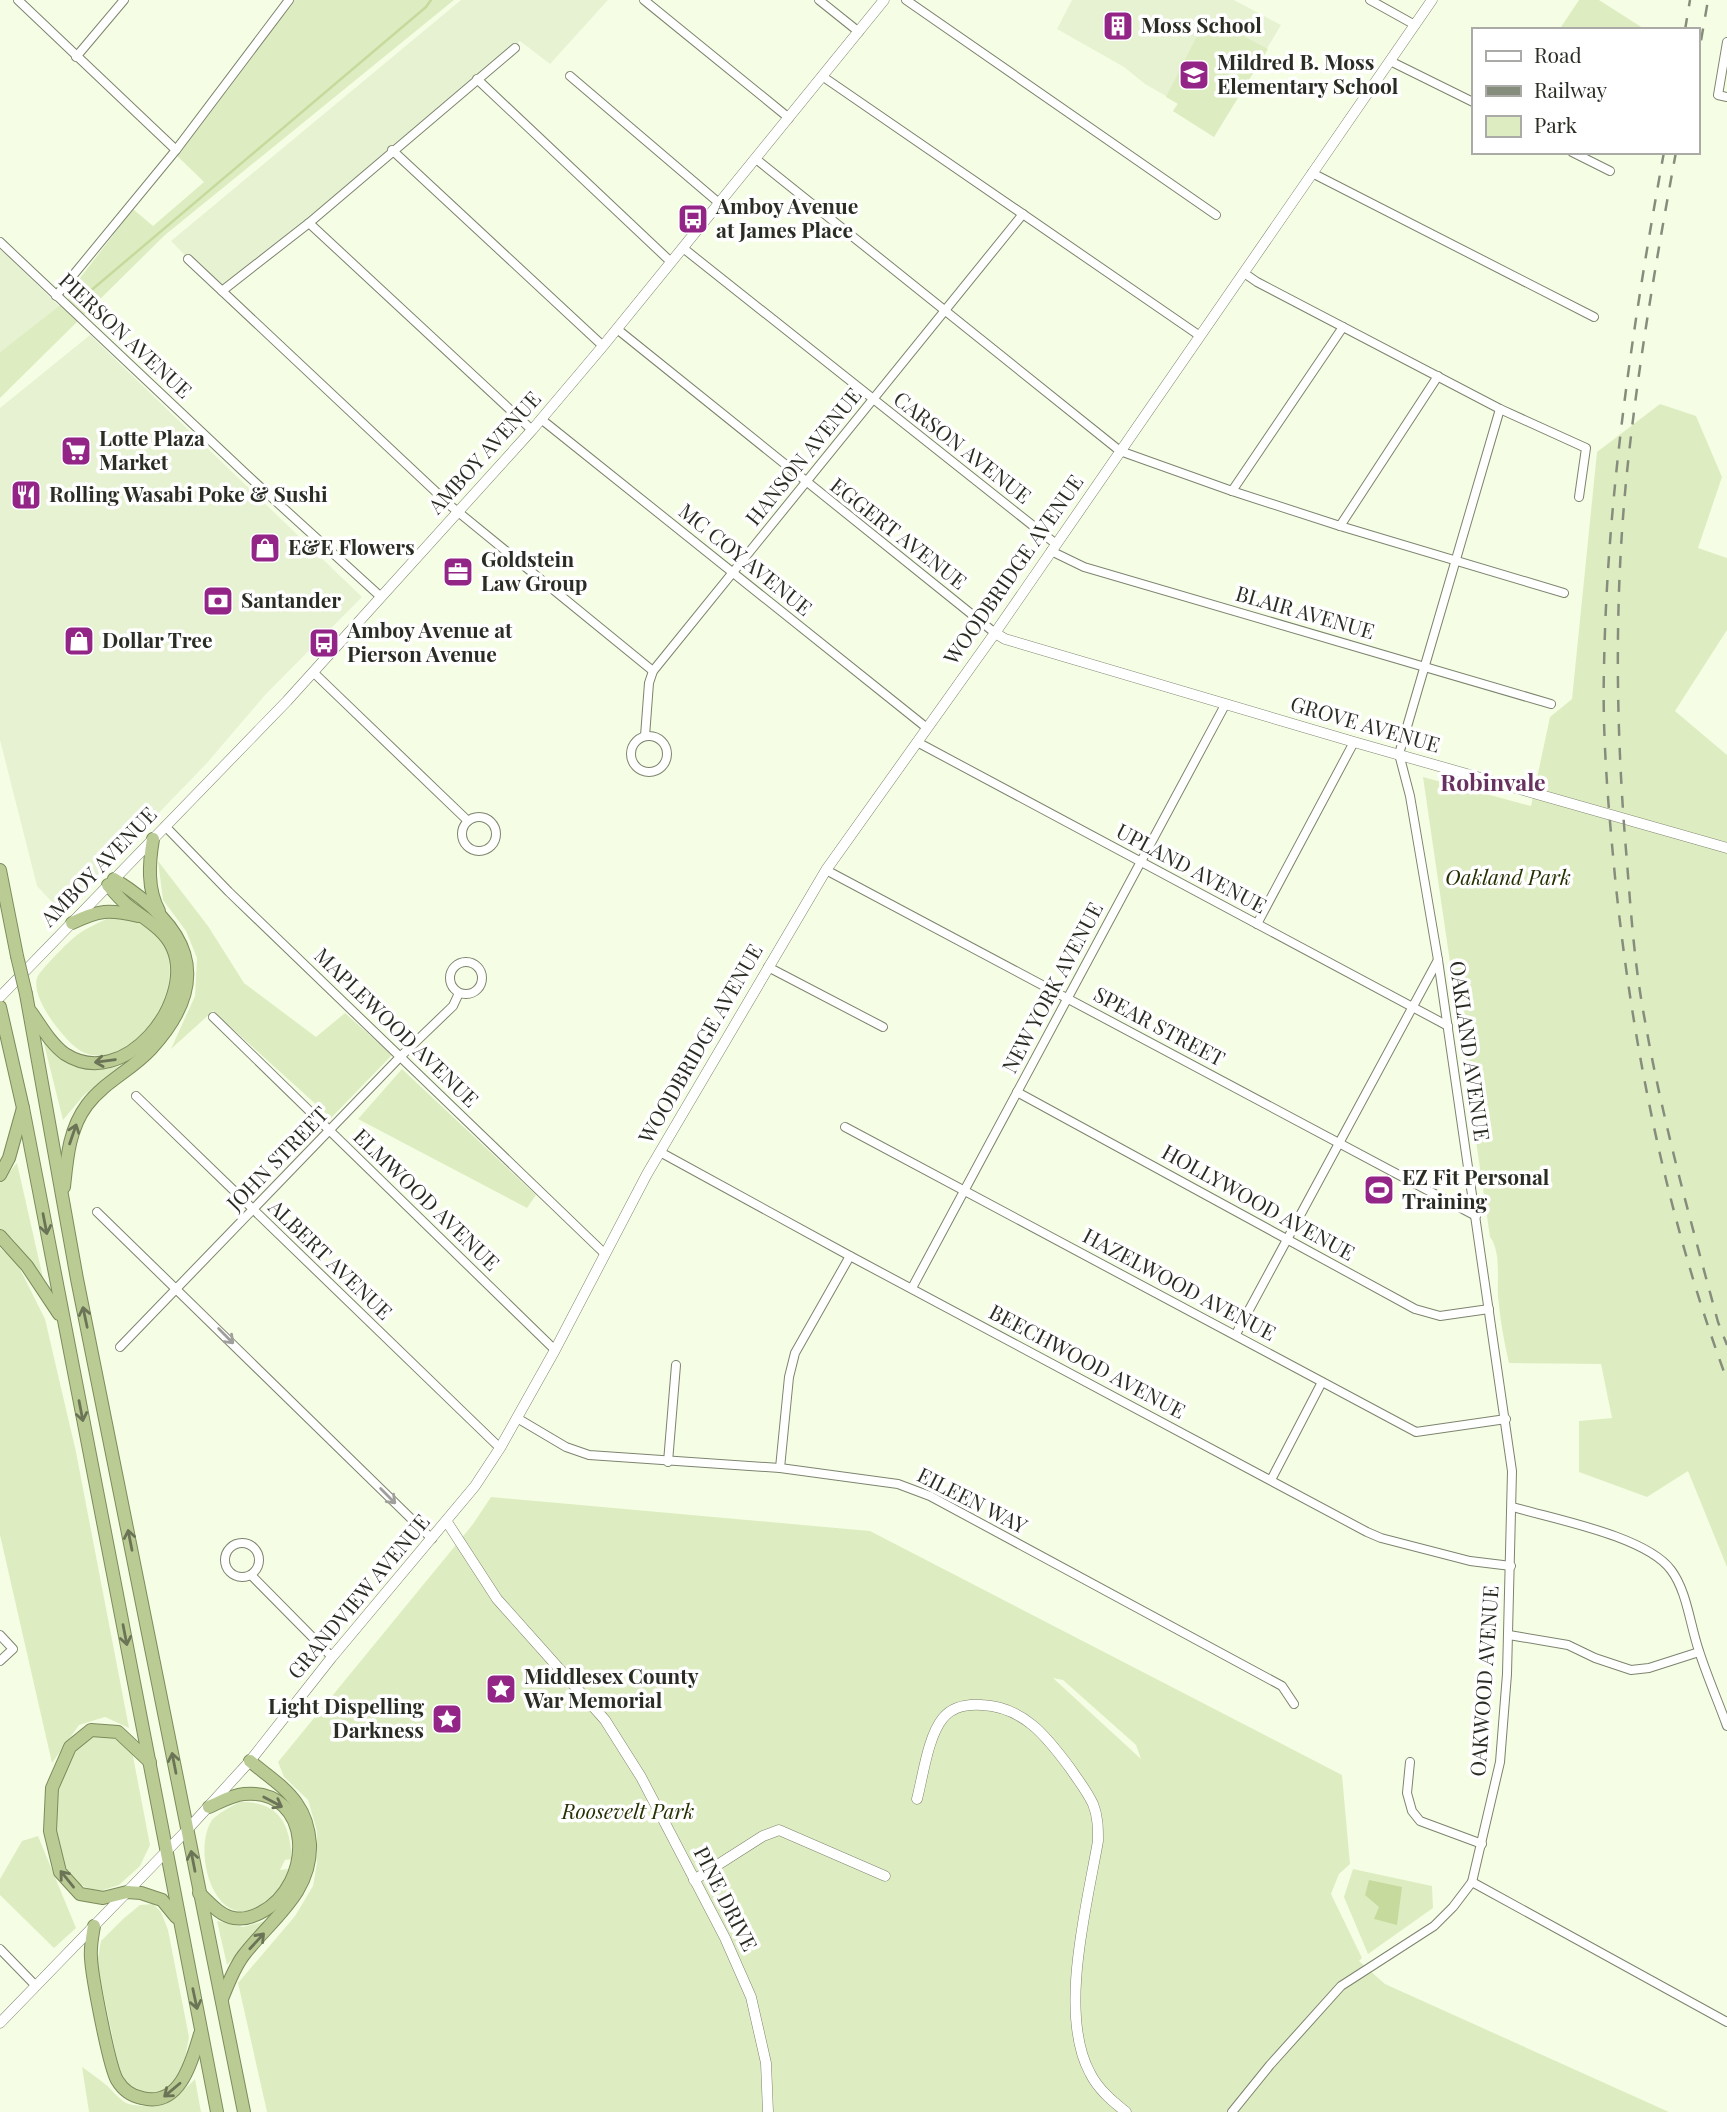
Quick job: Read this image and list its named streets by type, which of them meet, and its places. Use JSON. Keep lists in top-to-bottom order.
{
  "streets": {
    "street": [
      "PIERSON AVENUE",
      "CARSON AVENUE",
      "AMBOY AVENUE",
      "HANSON AVENUE",
      "EGGERT AVENUE",
      "MC COY AVENUE",
      "WOODBRIDGE AVENUE",
      "BLAIR AVENUE",
      "GROVE AVENUE",
      "UPLAND AVENUE",
      "NEW YORK AVENUE",
      "SPEAR STREET",
      "MAPLEWOOD AVENUE",
      "OAKLAND AVENUE",
      "JOHN STREET",
      "ELMWOOD AVENUE",
      "HOLLYWOOD AVENUE",
      "ALBERT AVENUE",
      "HAZELWOOD AVENUE",
      "BEECHWOOD AVENUE",
      "EILEEN WAY",
      "GRANDVIEW AVENUE",
      "OAKWOOD AVENUE",
      "PINE DRIVE"
    ]
  },
  "crossings": [
    ["PIERSON AVENUE", "AMBOY AVENUE"],
    ["CARSON AVENUE", "AMBOY AVENUE"],
    ["CARSON AVENUE", "HANSON AVENUE"],
    ["CARSON AVENUE", "WOODBRIDGE AVENUE"],
    ["CARSON AVENUE", "BLAIR AVENUE"],
    ["AMBOY AVENUE", "EGGERT AVENUE"],
    ["AMBOY AVENUE", "MC COY AVENUE"],
    ["AMBOY AVENUE", "MAPLEWOOD AVENUE"],
    ["HANSON AVENUE", "EGGERT AVENUE"],
    ["HANSON AVENUE", "MC COY AVENUE"],
    ["EGGERT AVENUE", "WOODBRIDGE AVENUE"],
    ["EGGERT AVENUE", "GROVE AVENUE"],
    ["MC COY AVENUE", "WOODBRIDGE AVENUE"],
    ["WOODBRIDGE AVENUE", "BLAIR AVENUE"],
    ["WOODBRIDGE AVENUE", "GROVE AVENUE"],
    ["WOODBRIDGE AVENUE", "UPLAND AVENUE"],
    ["WOODBRIDGE AVENUE", "SPEAR STREET"],
    ["WOODBRIDGE AVENUE", "BEECHWOOD AVENUE"],
    ["WOODBRIDGE AVENUE", "GRANDVIEW AVENUE"],
    ["GROVE AVENUE", "NEW YORK AVENUE"],
    ["GROVE AVENUE", "OAKLAND AVENUE"],
    ["UPLAND AVENUE", "NEW YORK AVENUE"],
    ["UPLAND AVENUE", "OAKLAND AVENUE"],
    ["NEW YORK AVENUE", "SPEAR STREET"],
    ["NEW YORK AVENUE", "HOLLYWOOD AVENUE"],
    ["NEW YORK AVENUE", "HAZELWOOD AVENUE"],
    ["NEW YORK AVENUE", "BEECHWOOD AVENUE"],
    ["SPEAR STREET", "OAKLAND AVENUE"],
    ["MAPLEWOOD AVENUE", "JOHN STREET"],
    ["MAPLEWOOD AVENUE", "GRANDVIEW AVENUE"],
    ["OAKLAND AVENUE", "HOLLYWOOD AVENUE"],
    ["OAKLAND AVENUE", "HAZELWOOD AVENUE"],
    ["OAKLAND AVENUE", "OAKWOOD AVENUE"],
    ["JOHN STREET", "ELMWOOD AVENUE"],
    ["JOHN STREET", "ALBERT AVENUE"],
    ["ELMWOOD AVENUE", "GRANDVIEW AVENUE"],
    ["ALBERT AVENUE", "GRANDVIEW AVENUE"],
    ["BEECHWOOD AVENUE", "OAKWOOD AVENUE"],
    ["EILEEN WAY", "GRANDVIEW AVENUE"],
    ["GRANDVIEW AVENUE", "PINE DRIVE"]
  ],
  "districts": ["Robinvale"],
  "parks": ["Oakland Park", "Roosevelt Park"],
  "places": {
    "building": ["Moss School"],
    "school or university": ["Mildred B. Moss Elementary School"],
    "bus stop": ["Amboy Avenue at James Place", "Amboy Avenue at Pierson Avenue"],
    "supermarket": ["Lotte Plaza Market"],
    "restaurant": ["Rolling Wasabi Poke & Sushi"],
    "shop": ["E&E Flowers", "Dollar Tree"],
    "office": ["Goldstein Law Group"],
    "bank": ["Santander"],
    "sports": ["EZ Fit Personal Training"],
    "place": ["Middlesex County War Memorial", "Light Dispelling Darkness"]
  },
  "legend": ["Road", "Railway", "Park"]
}
